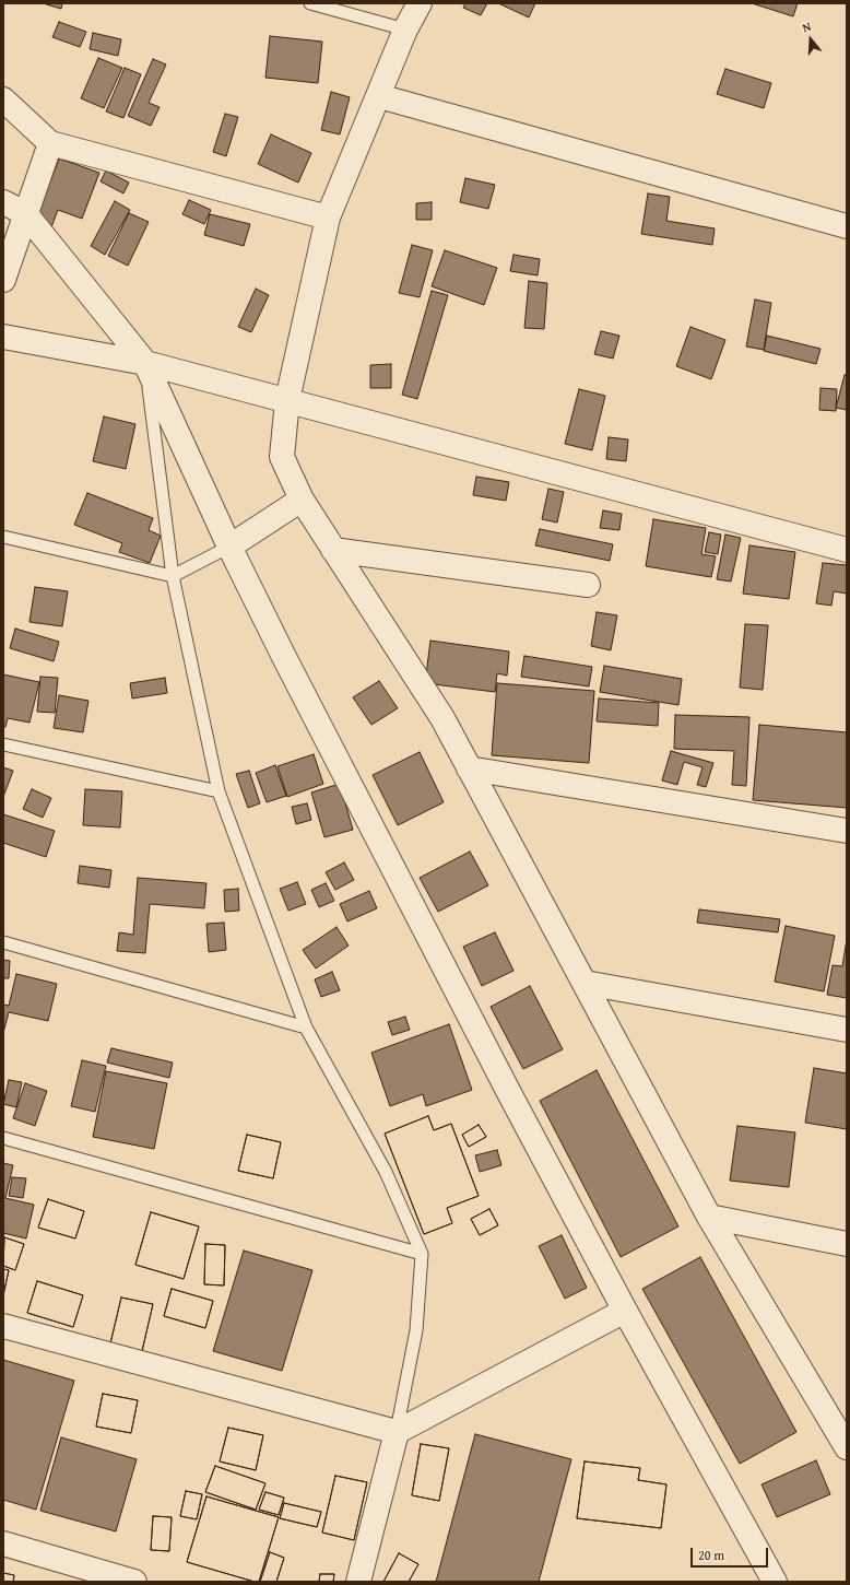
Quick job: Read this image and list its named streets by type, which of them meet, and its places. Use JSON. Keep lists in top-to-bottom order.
{
  "scale_bar": "20 m",
  "north": "top"
}
